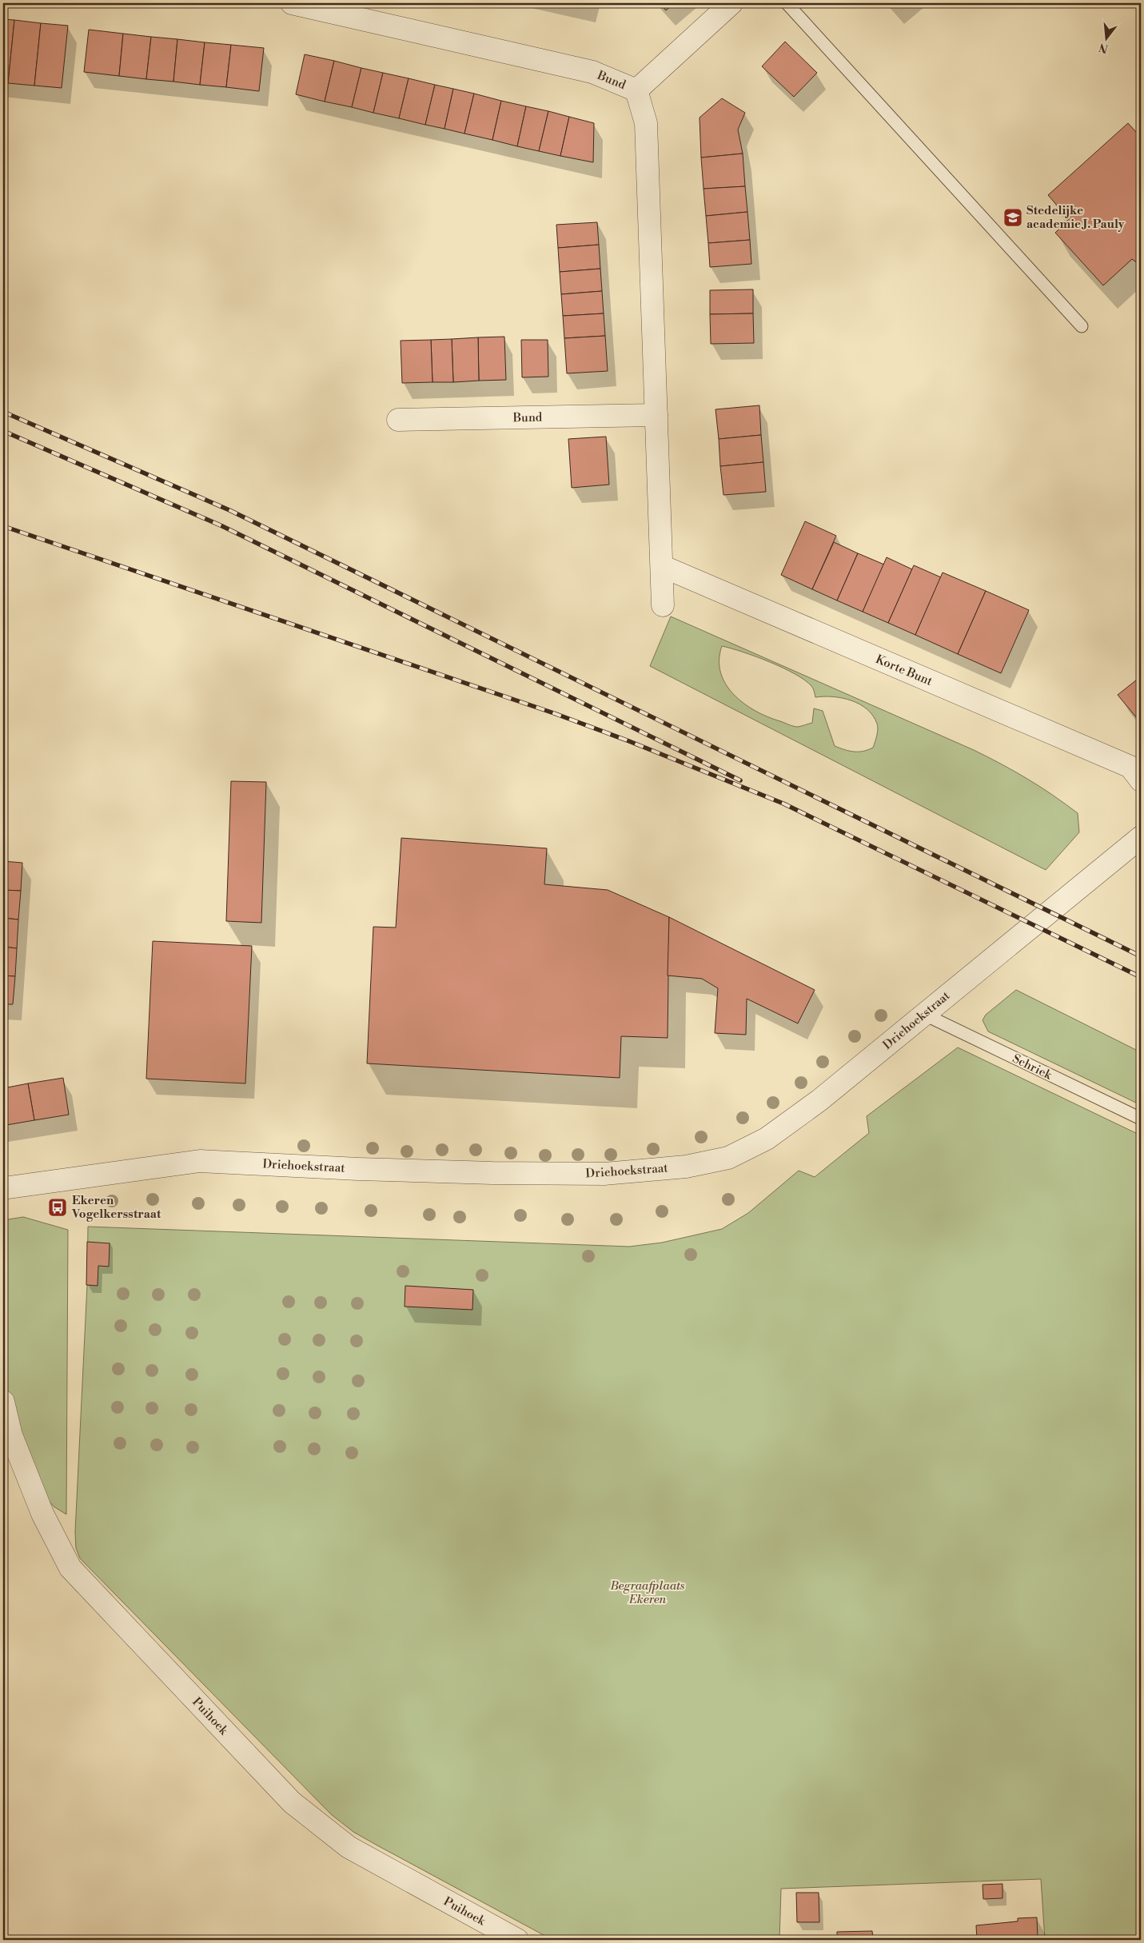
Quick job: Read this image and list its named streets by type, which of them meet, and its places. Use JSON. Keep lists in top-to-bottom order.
{
  "streets": {
    "street": [
      "Bund",
      "Korte Bunt",
      "Driehoekstraat",
      "Puihoek"
    ],
    "lane": ["Schriek"]
  },
  "crossings": [
    ["Bund", "Korte Bunt"],
    ["Driehoekstraat", "Schriek"]
  ],
  "parks": ["Begraafplaats Ekeren"],
  "places": {
    "school or university": ["Stedelijke academie J. Pauly"],
    "bus stop": ["Ekeren Vogelkersstraat"]
  },
  "north": "bottom"
}
